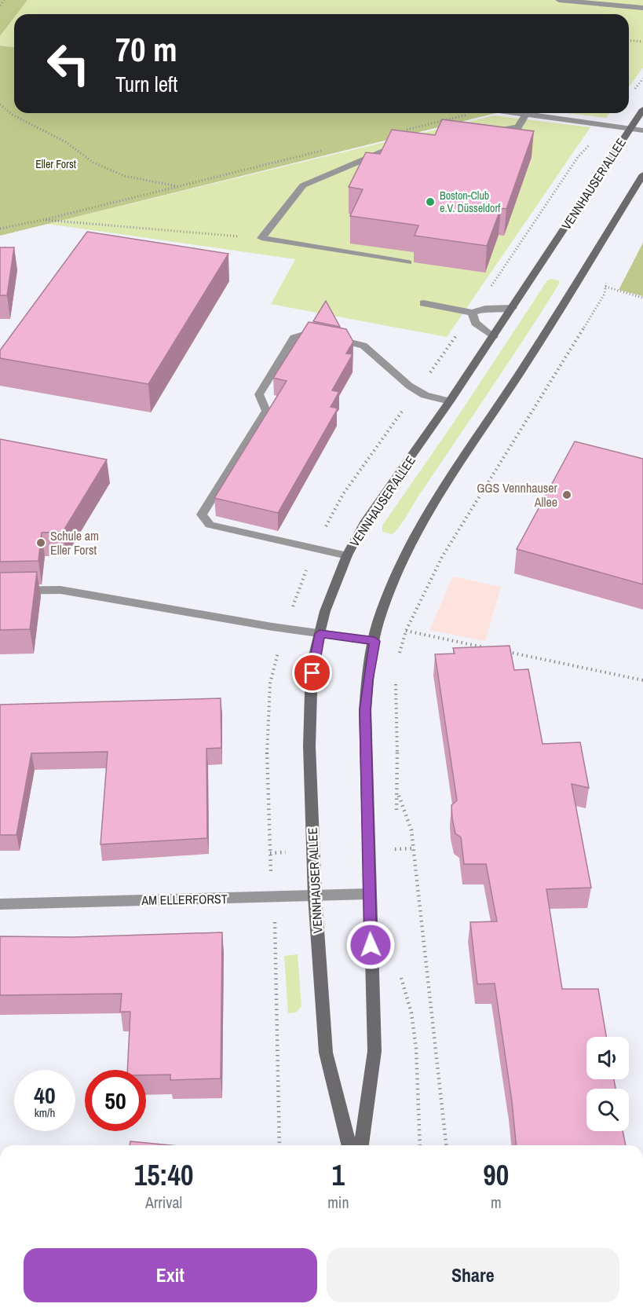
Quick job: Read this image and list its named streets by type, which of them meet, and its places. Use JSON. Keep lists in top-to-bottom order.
{
  "streets": {
    "main road": ["VENNHAUSER ALLEE"],
    "street": ["AM ELLERFORST"]
  },
  "crossings": [
    ["VENNHAUSER ALLEE", "AM ELLERFORST"]
  ],
  "parks": ["Eller Forst"],
  "places": ["Boston-Club e.V. Düsseldorf", "GGS Vennhauser Allee", "Schule am Eller Forst"],
  "page": {
    "turn": ["70 m", "Turn left"],
    "speed": "40 km/h",
    "limit": "50",
    "eta": [
      "15:40",
      "Arrival",
      "1",
      "min",
      "90",
      "m"
    ],
    "buttons": ["Exit", "Share"]
  }
}
